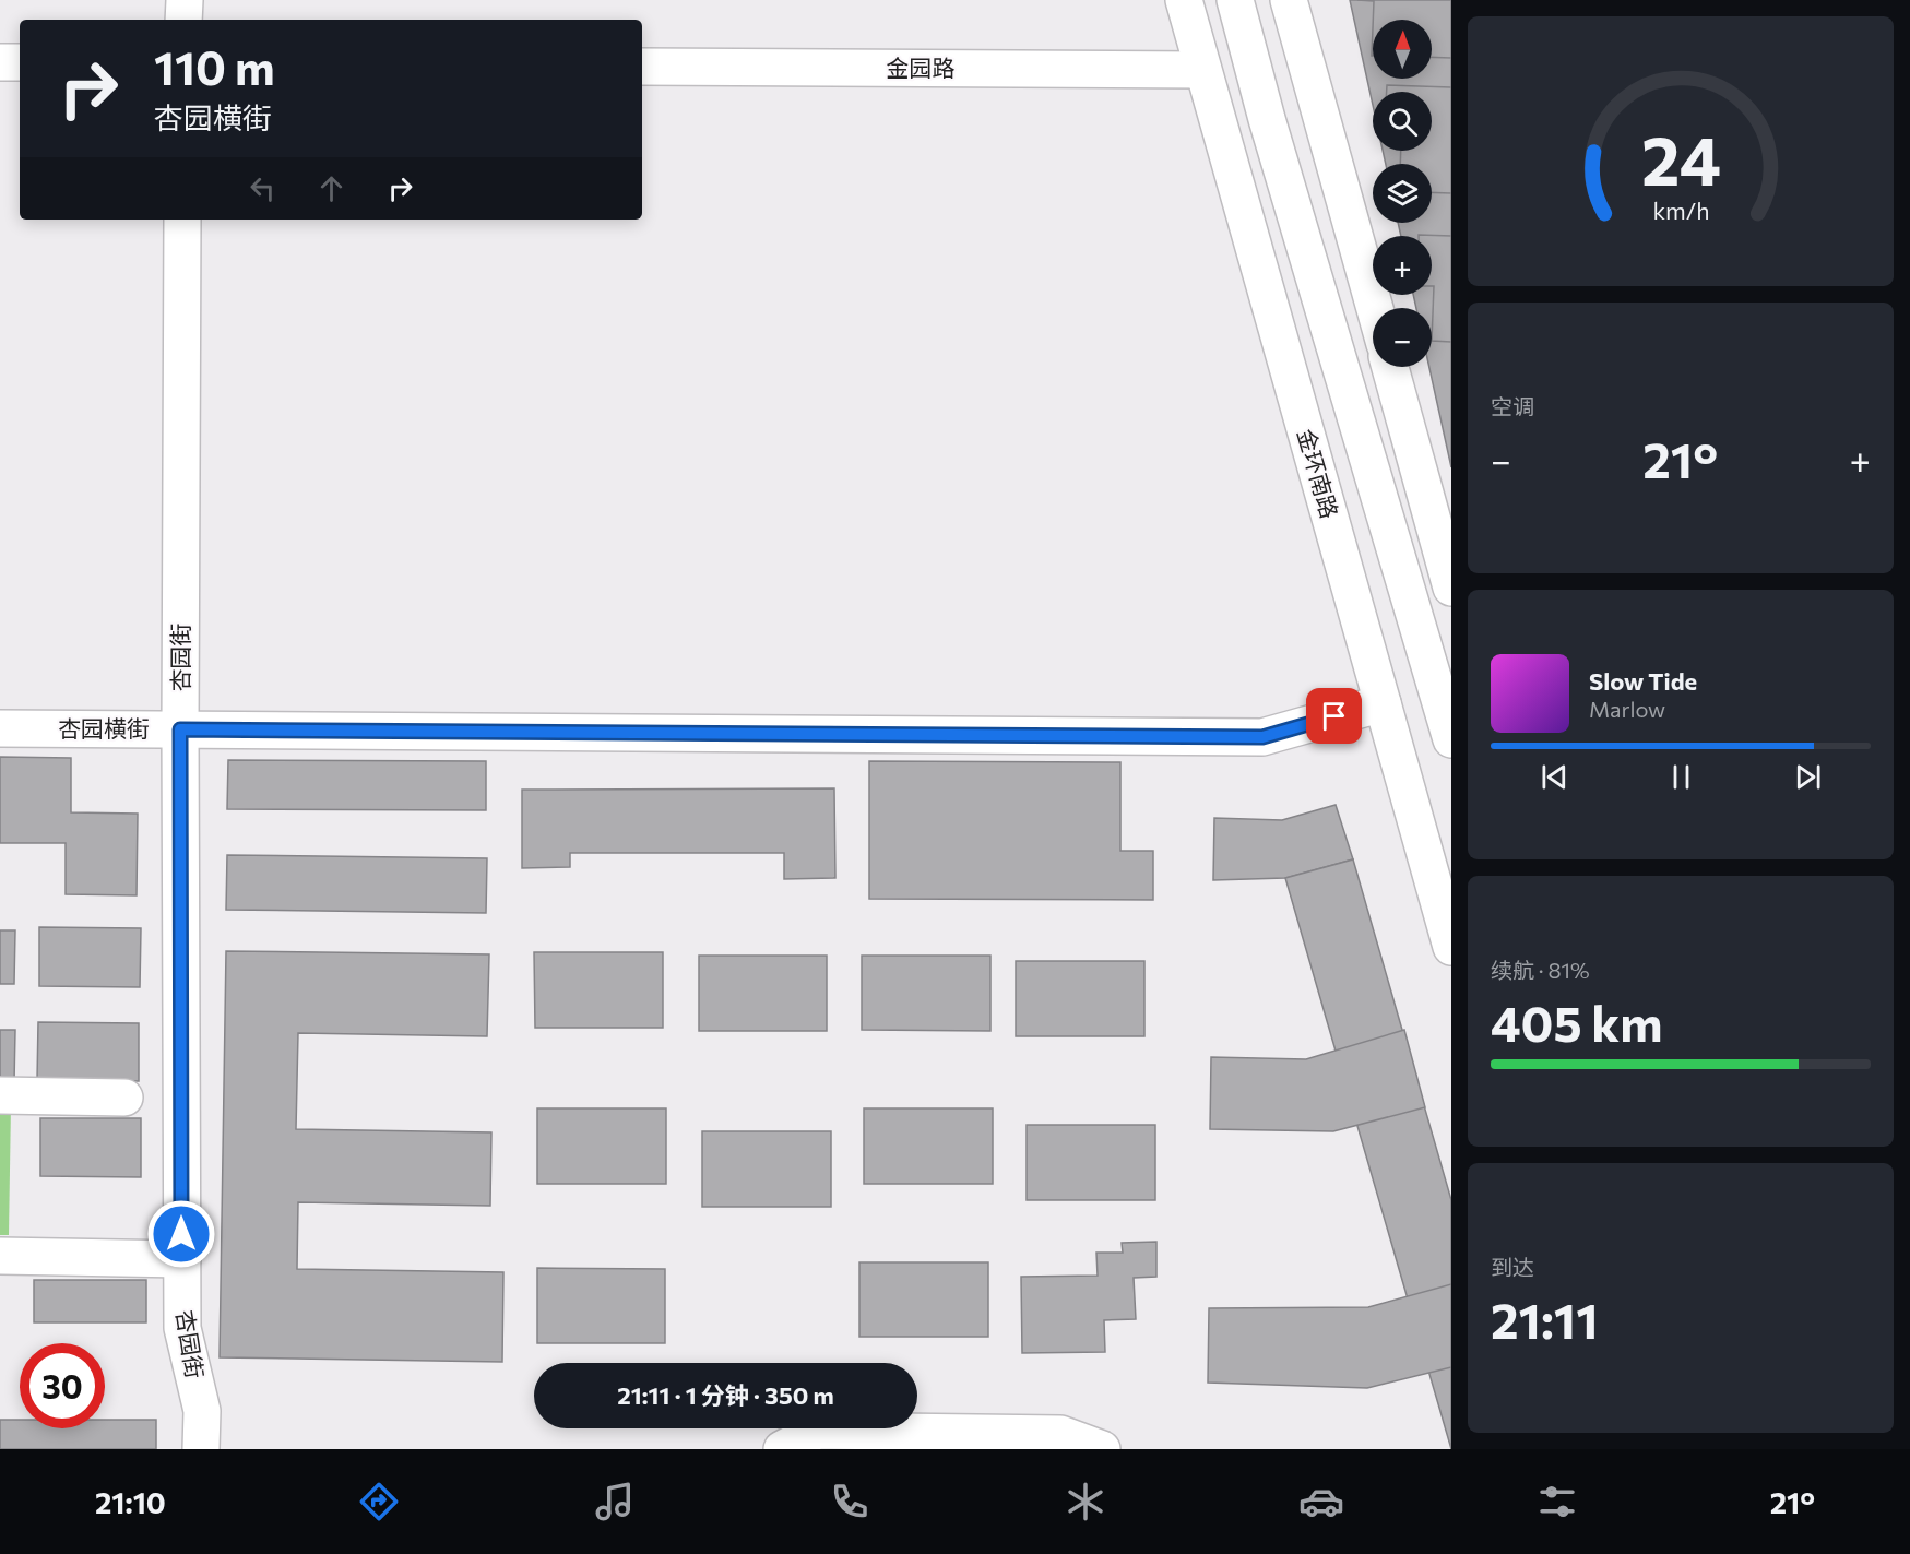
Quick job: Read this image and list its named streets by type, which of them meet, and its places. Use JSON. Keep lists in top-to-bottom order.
{
  "streets": {
    "street": [
      "金园路",
      "金环南路",
      "杏园街",
      "杏园横街"
    ]
  },
  "crossings": [
    ["金园路", "金环南路"],
    ["金环南路", "杏园横街"],
    ["杏园街", "杏园横街"]
  ],
  "north": "top",
  "page": {
    "map_buttons": ["+", "−"],
    "turn": ["110 m", "杏园横街"],
    "tile": [
      "空调",
      ["续航 · 81%", "405 km"],
      ["到达", "21:11"]
    ],
    "heat": ["−", "21°", "+"],
    "song": ["Slow Tide", "Marlow"],
    "limit": "30",
    "trip": "21:11 · 1 分钟 · 350 m",
    "tabs": ["21:10", "21°"],
    "gauge": ["24", "km/h"]
  }
}
